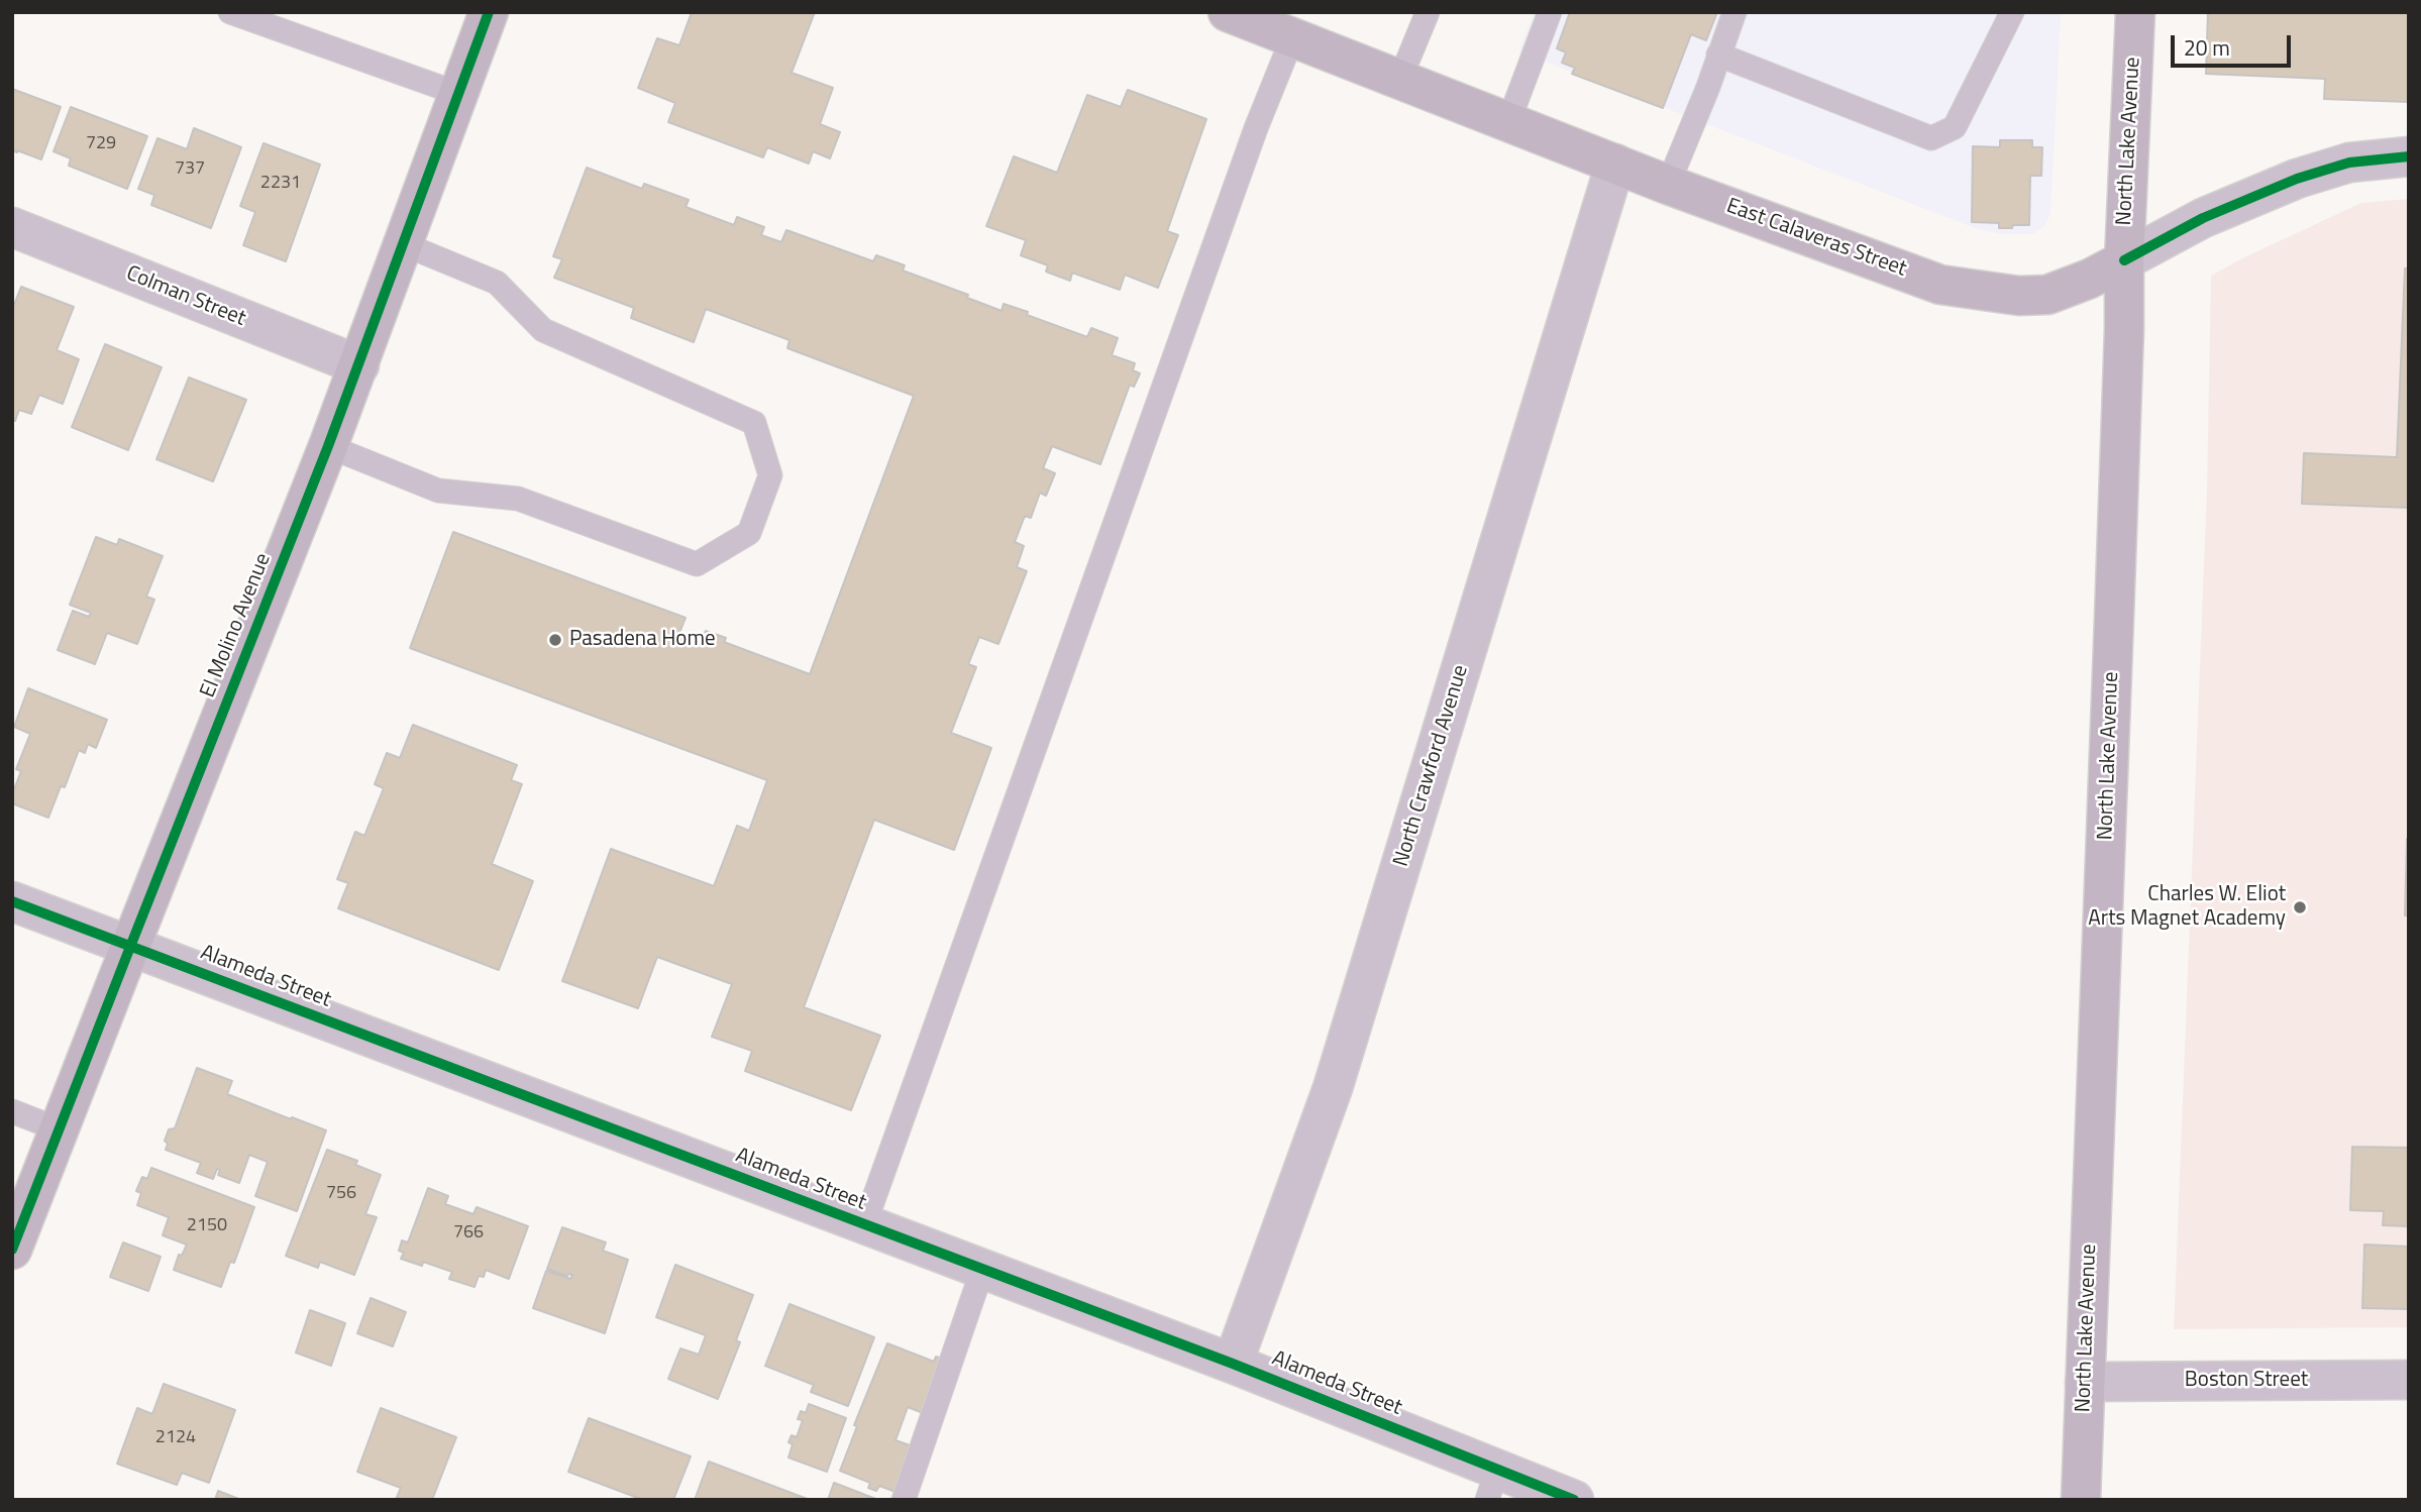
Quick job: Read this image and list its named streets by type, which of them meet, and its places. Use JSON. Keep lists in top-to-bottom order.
{
  "streets": {
    "street": [
      "North Lake Avenue",
      "East Calaveras Street",
      "Colman Street",
      "El Molino Avenue",
      "North Crawford Avenue",
      "Alameda Street",
      "Boston Street"
    ]
  },
  "crossings": [
    ["North Lake Avenue", "East Calaveras Street"],
    ["North Lake Avenue", "Boston Street"],
    ["East Calaveras Street", "North Crawford Avenue"],
    ["Colman Street", "El Molino Avenue"],
    ["El Molino Avenue", "Alameda Street"],
    ["North Crawford Avenue", "Alameda Street"]
  ],
  "places": ["Pasadena Home", "Charles W. Eliot Arts Magnet Academy"],
  "house_numbers": [
    "729",
    "737",
    "2231",
    "756",
    "2150",
    "766",
    "2124"
  ],
  "scale_bar": "20 m"
}
